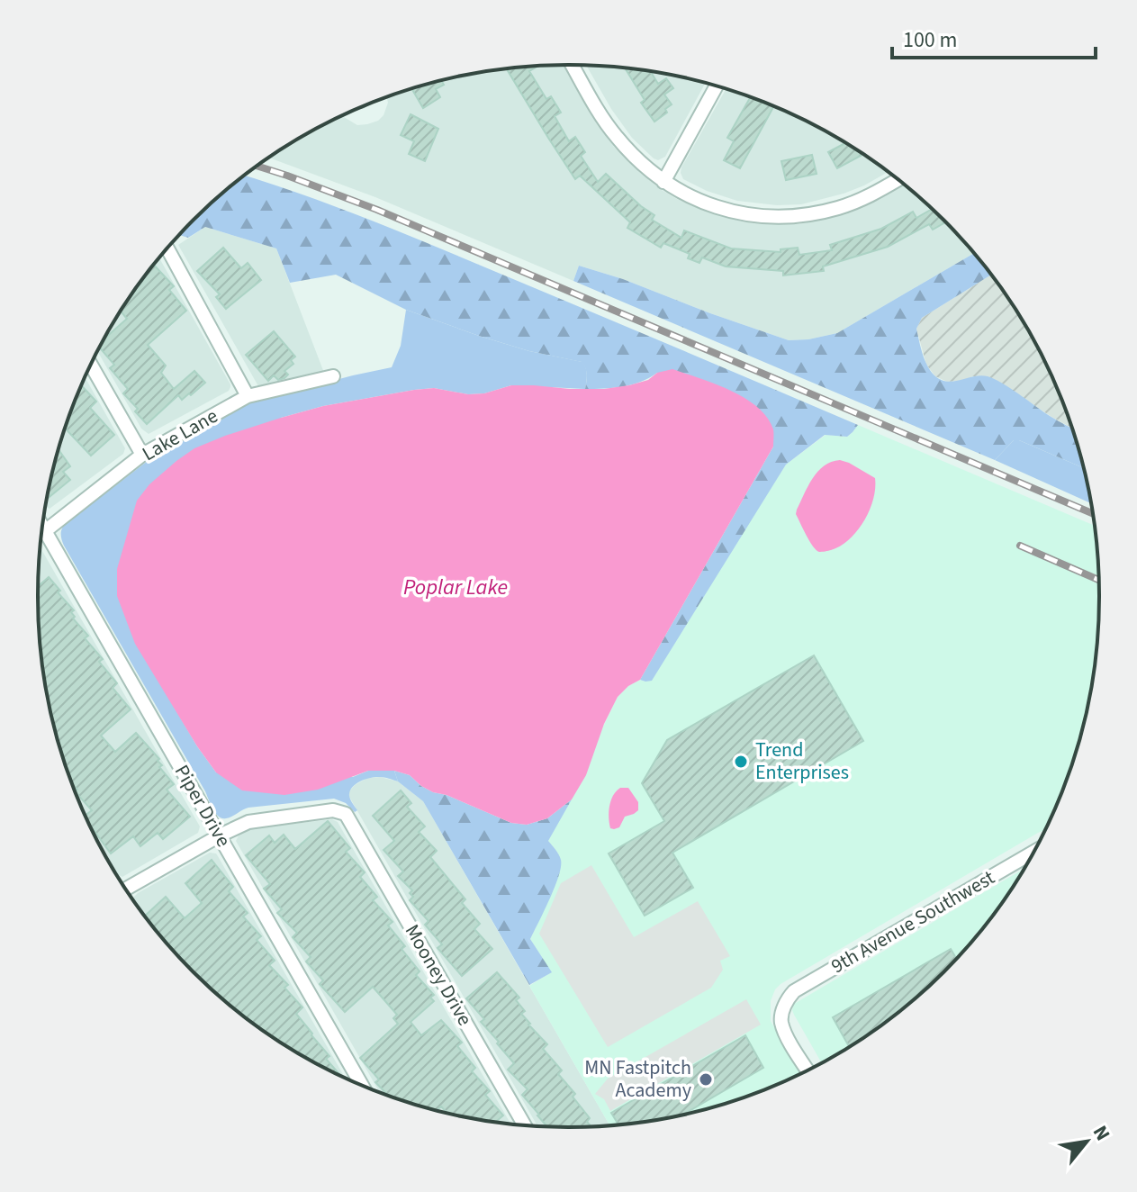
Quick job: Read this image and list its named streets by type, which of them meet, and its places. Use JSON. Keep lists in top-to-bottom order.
{
  "streets": {
    "street": [
      "Lake Lane",
      "Piper Drive",
      "9th Avenue Southwest",
      "Mooney Drive"
    ]
  },
  "crossings": [
    ["Lake Lane", "Piper Drive"],
    ["Piper Drive", "Mooney Drive"]
  ],
  "water": ["Poplar Lake"],
  "places": ["Trend Enterprises", "MN Fastpitch Academy"],
  "scale_bar": "100 m",
  "north": "top right"
}
